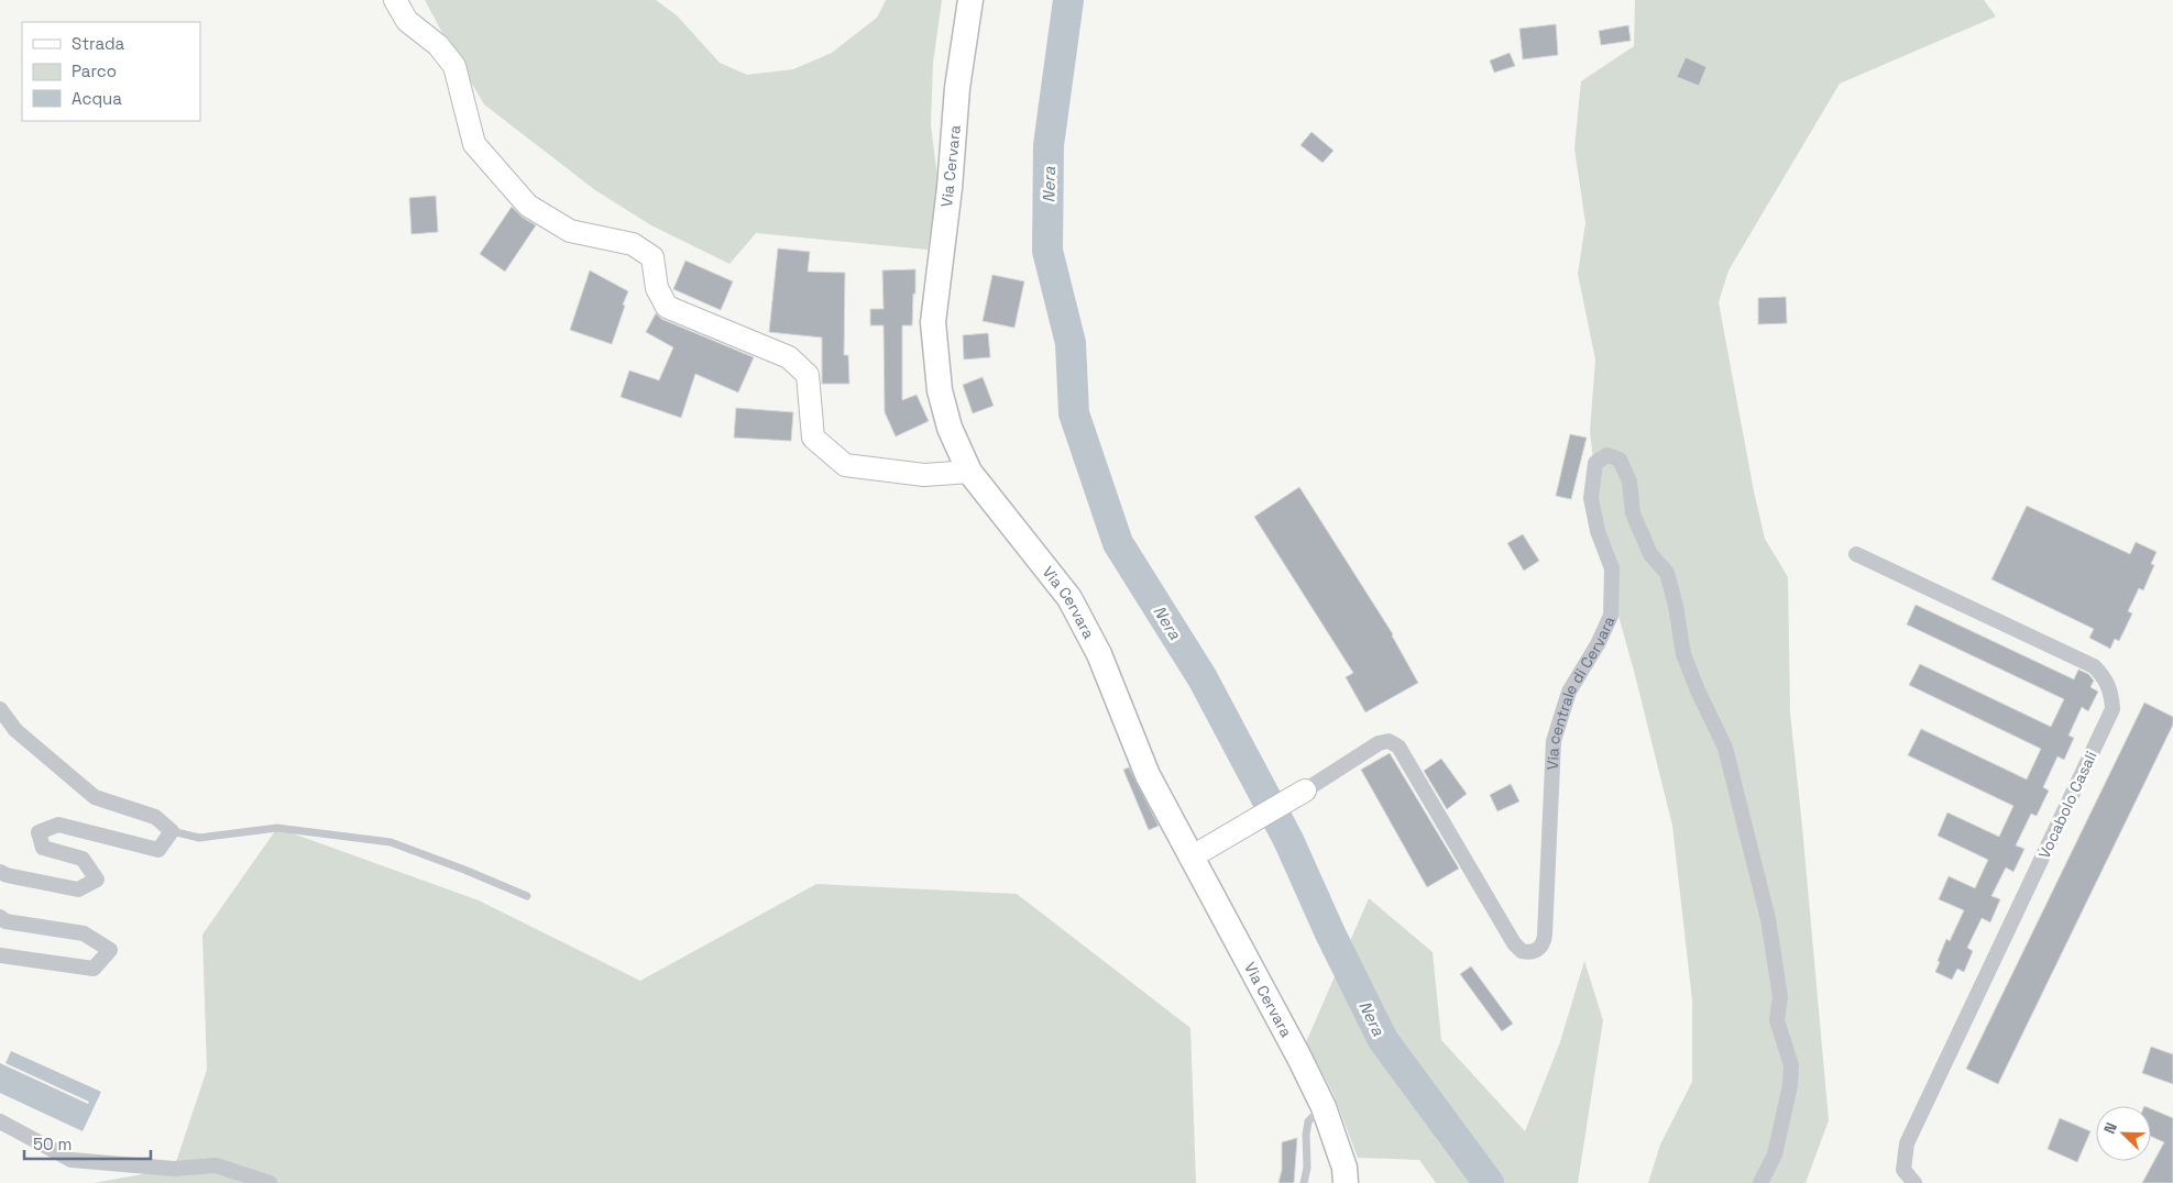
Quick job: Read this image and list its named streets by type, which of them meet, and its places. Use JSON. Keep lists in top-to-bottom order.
{
  "streets": {
    "main road": ["Via Cervara"],
    "street": ["Via centrale di Cervara", "Vocabolo Casali"]
  },
  "crossings": [
    ["Via Cervara", "Via centrale di Cervara"]
  ],
  "water": ["Nera"],
  "legend": ["Strada", "Parco", "Acqua"],
  "scale_bar": "50 m",
  "north": "top left"
}
